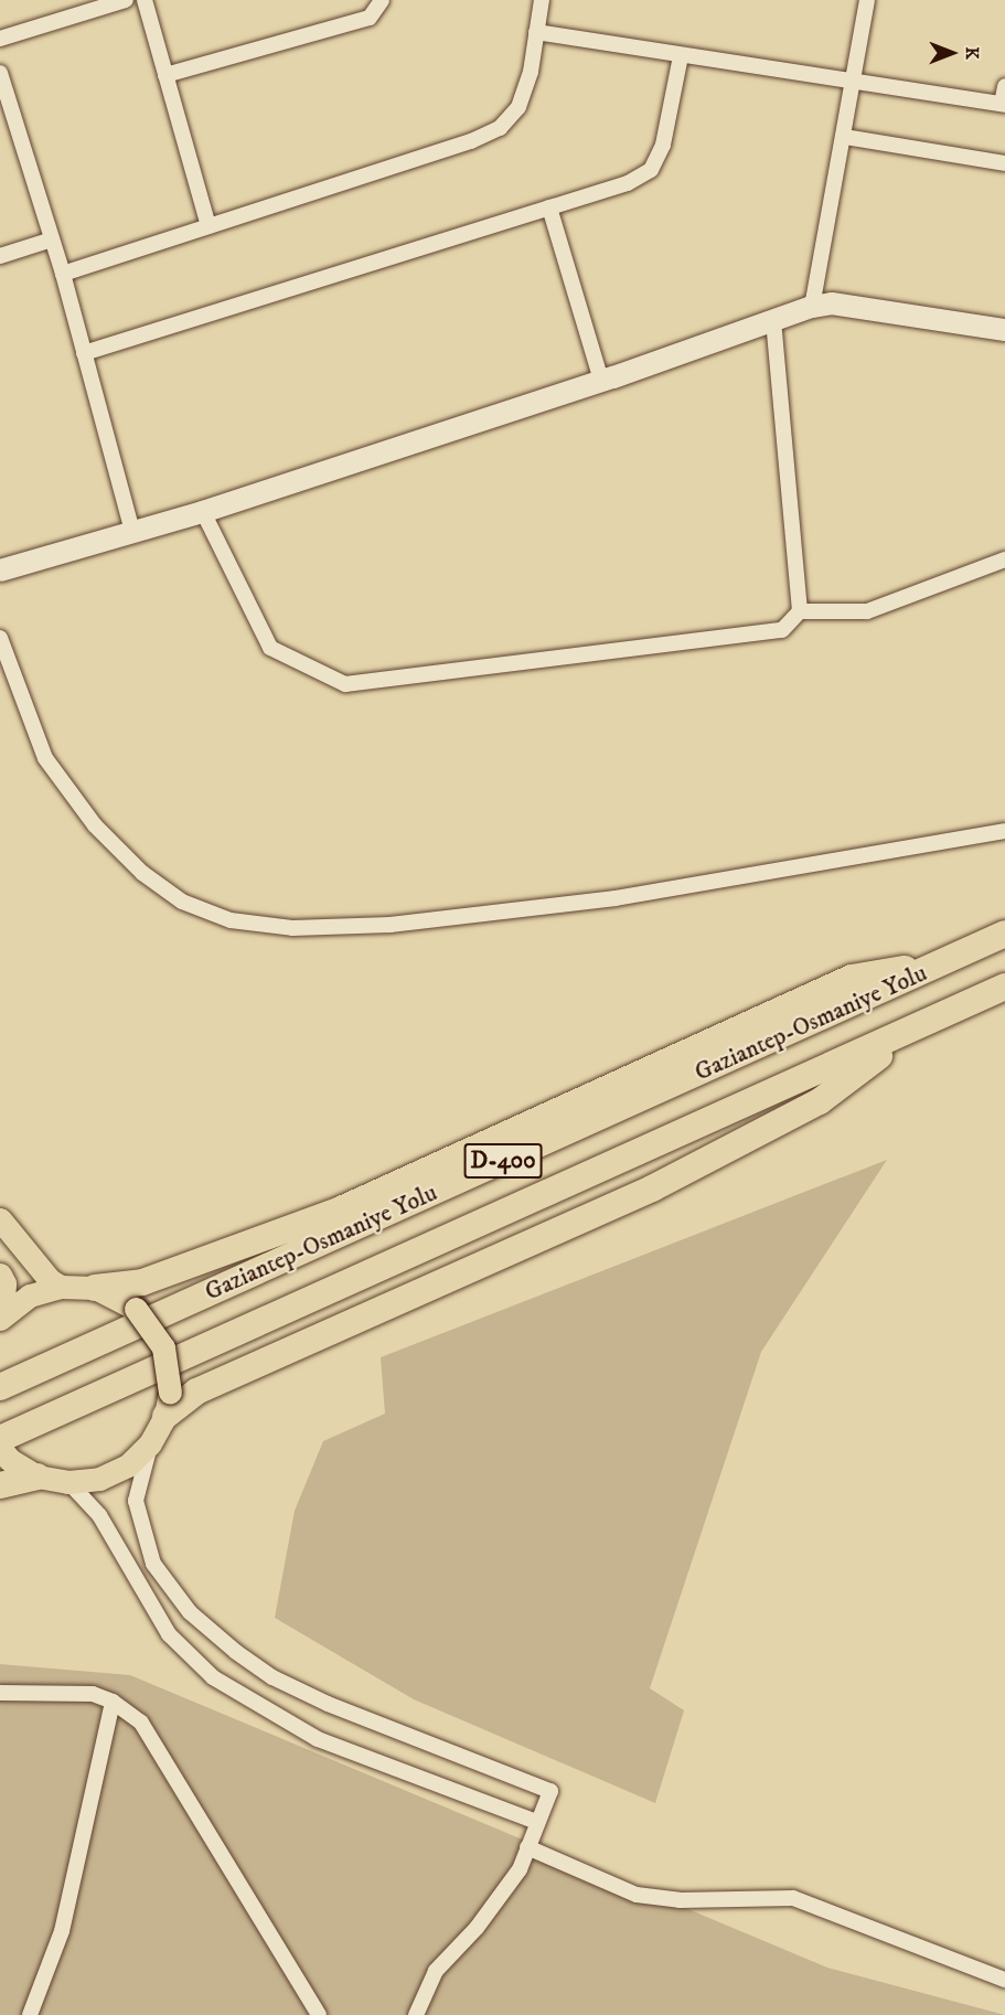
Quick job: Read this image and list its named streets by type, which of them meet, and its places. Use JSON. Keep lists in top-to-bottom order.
{
  "streets": {
    "highway": ["Gaziantep-Osmaniye Yolu", "D-400"]
  },
  "north": "right"
}
